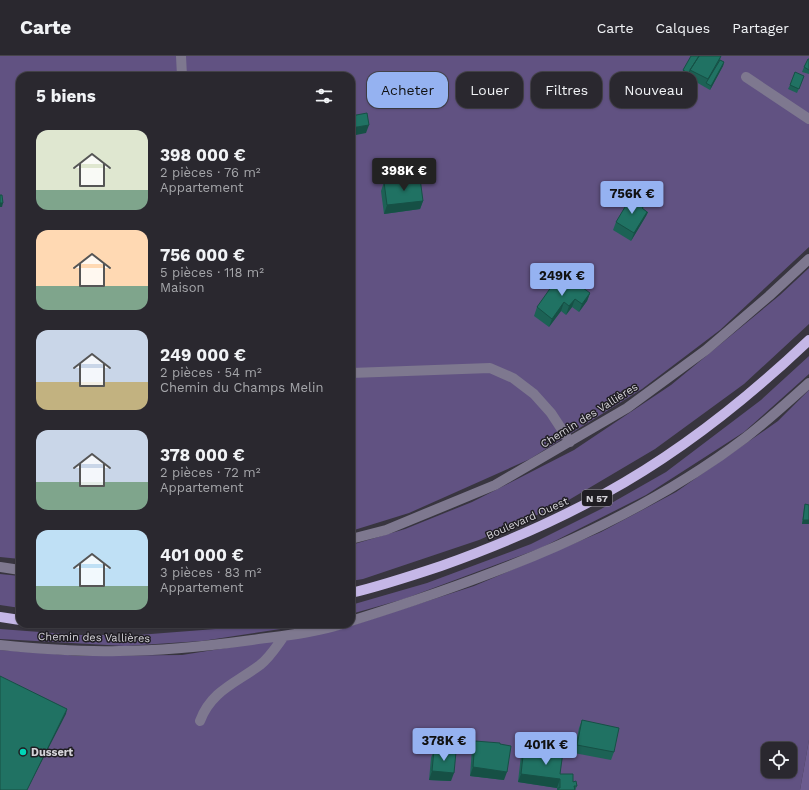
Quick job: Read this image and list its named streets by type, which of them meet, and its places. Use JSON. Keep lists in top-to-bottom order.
{
  "streets": {
    "main road": ["N 57", "Boulevard Ouest"],
    "street": ["Chemin des Vallières"]
  },
  "places": ["Dussert"],
  "page": {
    "header": "Carte",
    "nav": ["Carte", "Calques", "Partager"],
    "chip": [
      "Acheter",
      "Louer",
      "Filtres",
      "Nouveau"
    ],
    "heading": "5 biens",
    "list": [
      {
        "name": "398 000 €",
        "note": "2 pièces · 76 m² · Appartement"
      },
      {
        "name": "756 000 €",
        "note": "5 pièces · 118 m² · Maison"
      },
      {
        "name": "249 000 €",
        "note": "2 pièces · 54 m² · Chemin du Champs Melin"
      },
      {
        "name": "378 000 €",
        "note": "2 pièces · 72 m² · Appartement"
      },
      {
        "name": "401 000 €",
        "note": "3 pièces · 83 m² · Appartement"
      }
    ],
    "price": [
      "398K €",
      "756K €",
      "249K €",
      "378K €",
      "401K €"
    ]
  }
}
